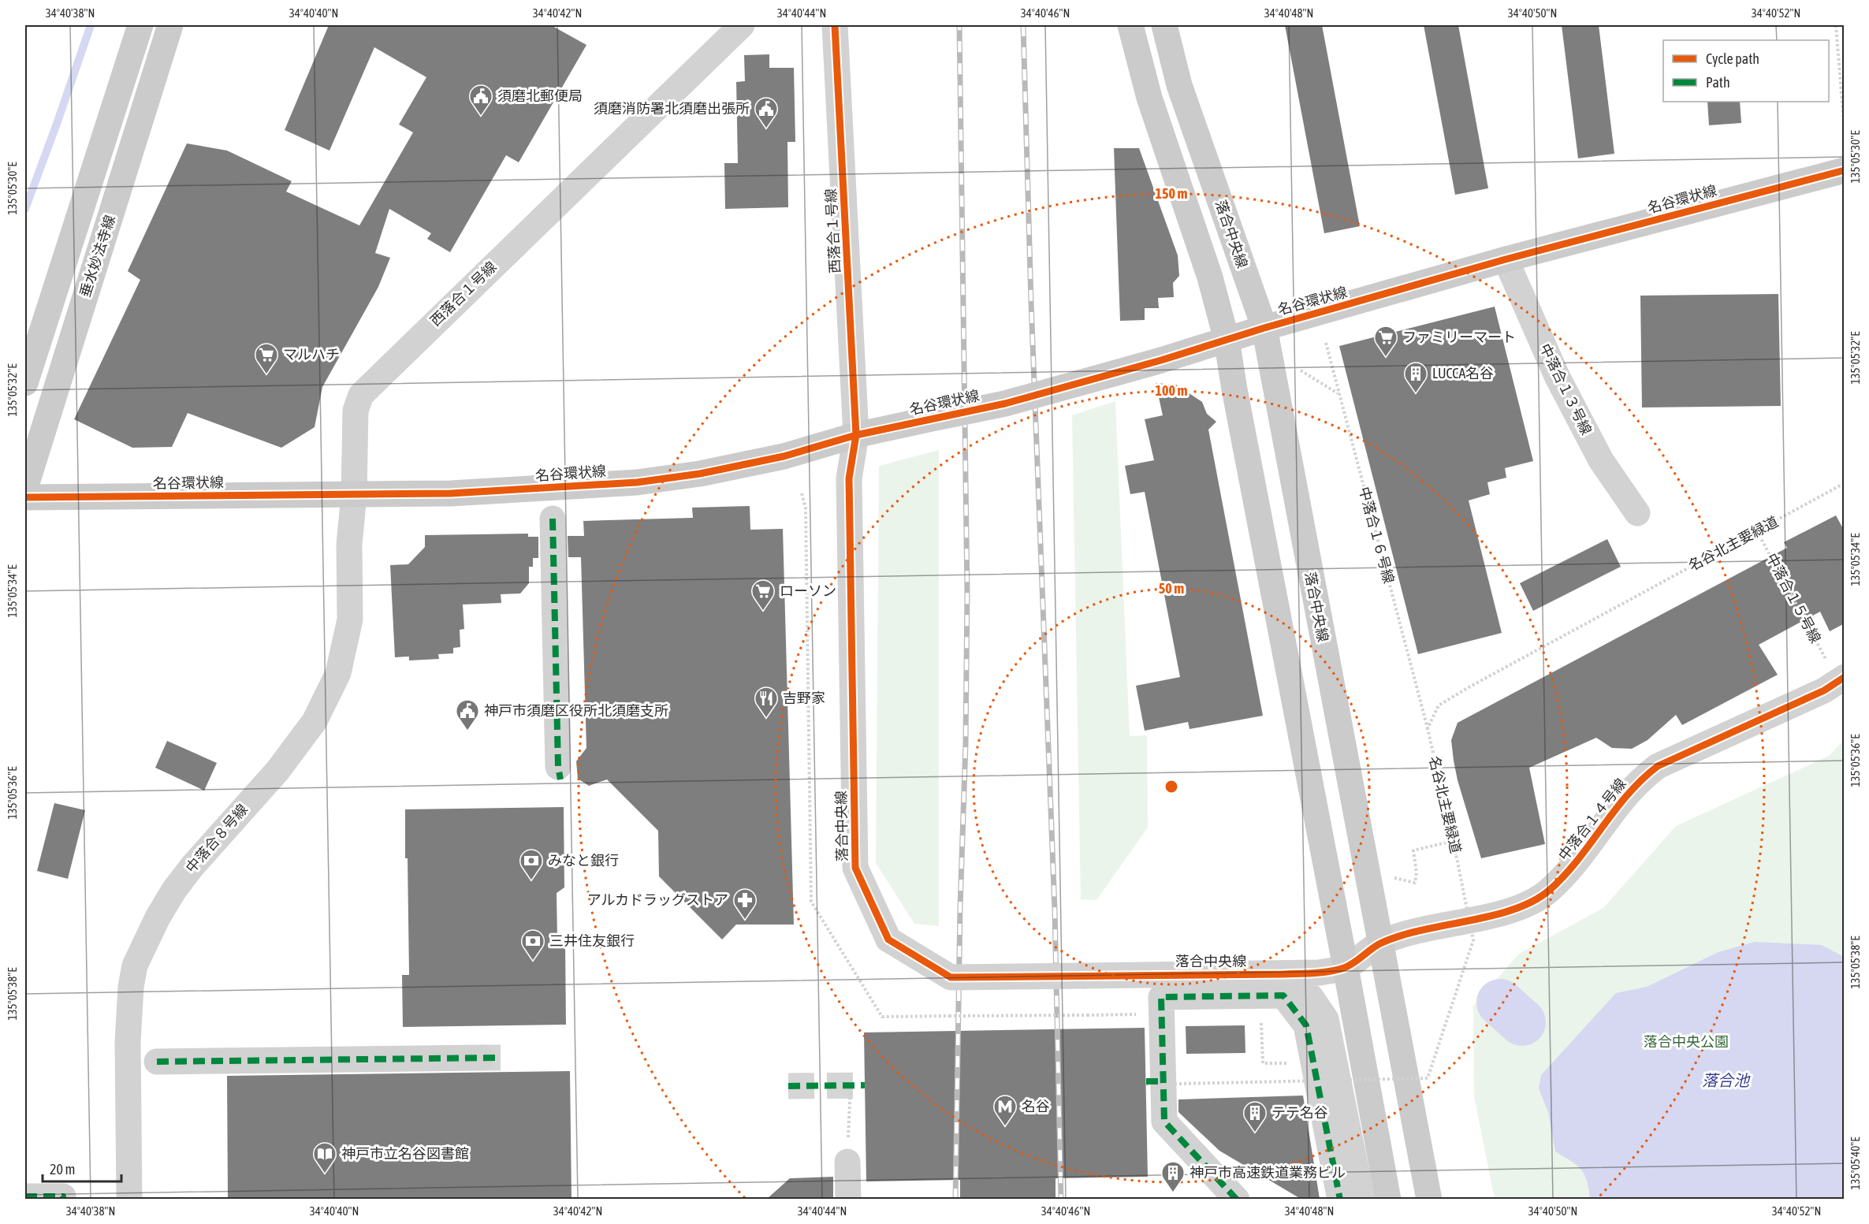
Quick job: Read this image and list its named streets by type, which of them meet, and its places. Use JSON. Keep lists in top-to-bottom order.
{
  "streets": {
    "street": [
      "名谷環状線",
      "西落合１号線",
      "落合中央線",
      "垂水妙法寺線",
      "中落合１３号線",
      "中落合１４号線",
      "中落合８号線"
    ],
    "path": ["中落合１６号線", "名谷北主要緑道", "中落合１５号線"]
  },
  "crossings": [
    ["名谷環状線", "西落合１号線"],
    ["名谷環状線", "落合中央線"],
    ["名谷環状線", "中落合１３号線"],
    ["名谷環状線", "中落合８号線"],
    ["西落合１号線", "落合中央線"],
    ["西落合１号線", "中落合８号線"],
    ["落合中央線", "中落合１４号線"],
    ["中落合１６号線", "名谷北主要緑道"],
    ["名谷北主要緑道", "中落合１５号線"],
    ["中落合１５号線", "中落合１４号線"]
  ],
  "water": ["落合池"],
  "parks": ["落合中央公園"],
  "places": {
    "public building": ["須磨北郵便局", "須磨消防署北須磨出張所", "神戸市須磨区役所北須磨支所"],
    "supermarket": ["ファミリーマート", "マルハチ", "ローソン"],
    "building": ["LUCCA名谷", "テテ名谷", "神戸市高速鉄道業務ビル"],
    "restaurant": ["吉野家"],
    "bank": ["みなと銀行", "三井住友銀行"],
    "pharmacy": ["アルカドラッグストア"],
    "metro station": ["名谷"],
    "library": ["神戸市立名谷図書館"]
  },
  "legend": ["Cycle path", "Path"],
  "scale_bar": "20 m",
  "coordinates": [
    "34°40'38\"N",
    "34°40'40\"N",
    "34°40'42\"N",
    "34°40'44\"N",
    "34°40'46\"N",
    "34°40'48\"N",
    "34°40'50\"N",
    "34°40'52\"N",
    "135°05'30\"E",
    "135°05'32\"E",
    "135°05'34\"E",
    "135°05'36\"E",
    "135°05'38\"E",
    "135°05'40\"E"
  ],
  "rings": ["150 m", "100 m", "50 m"]
}
